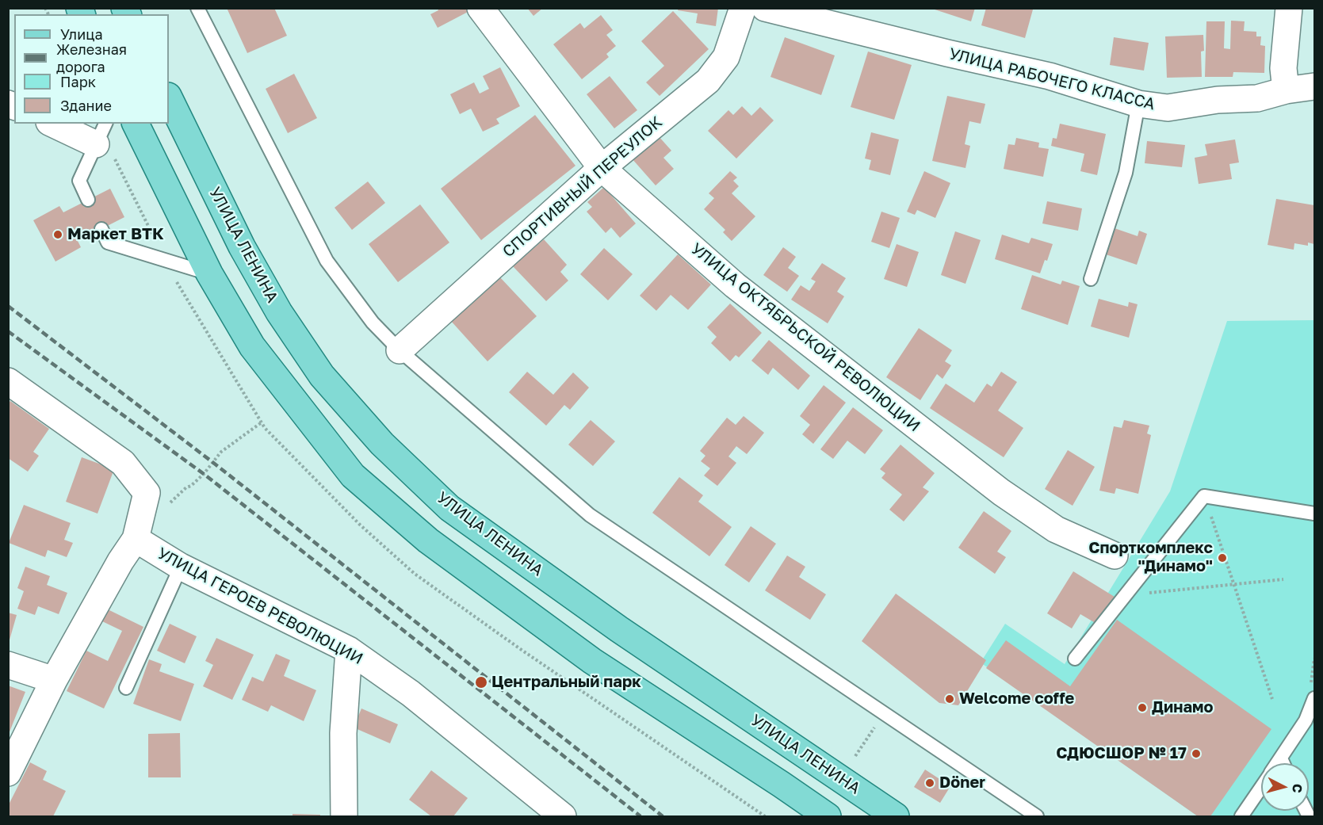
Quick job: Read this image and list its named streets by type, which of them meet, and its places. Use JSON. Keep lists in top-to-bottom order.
{
  "streets": {
    "main road": ["УЛИЦА ЛЕНИНА"],
    "street": [
      "УЛИЦА РАБОЧЕГО КЛАССА",
      "СПОРТИВНЫЙ ПЕРЕУЛОК",
      "УЛИЦА ОКТЯБРЬСКОЙ РЕВОЛЮЦИИ",
      "УЛИЦА ГЕРОЕВ РЕВОЛЮЦИИ"
    ]
  },
  "crossings": [
    ["СПОРТИВНЫЙ ПЕРЕУЛОК", "УЛИЦА ОКТЯБРЬСКОЙ РЕВОЛЮЦИИ"]
  ],
  "places": [
    "Маркет ВТК",
    "Спорткомплекс \"Динамо\"",
    "Центральный парк",
    "Welcome coffe",
    "Динамо",
    "СДЮСШОР № 17",
    "Döner"
  ],
  "legend": [
    "Улица",
    "Железная дорога",
    "Парк",
    "Здание"
  ],
  "north": "right"
}
